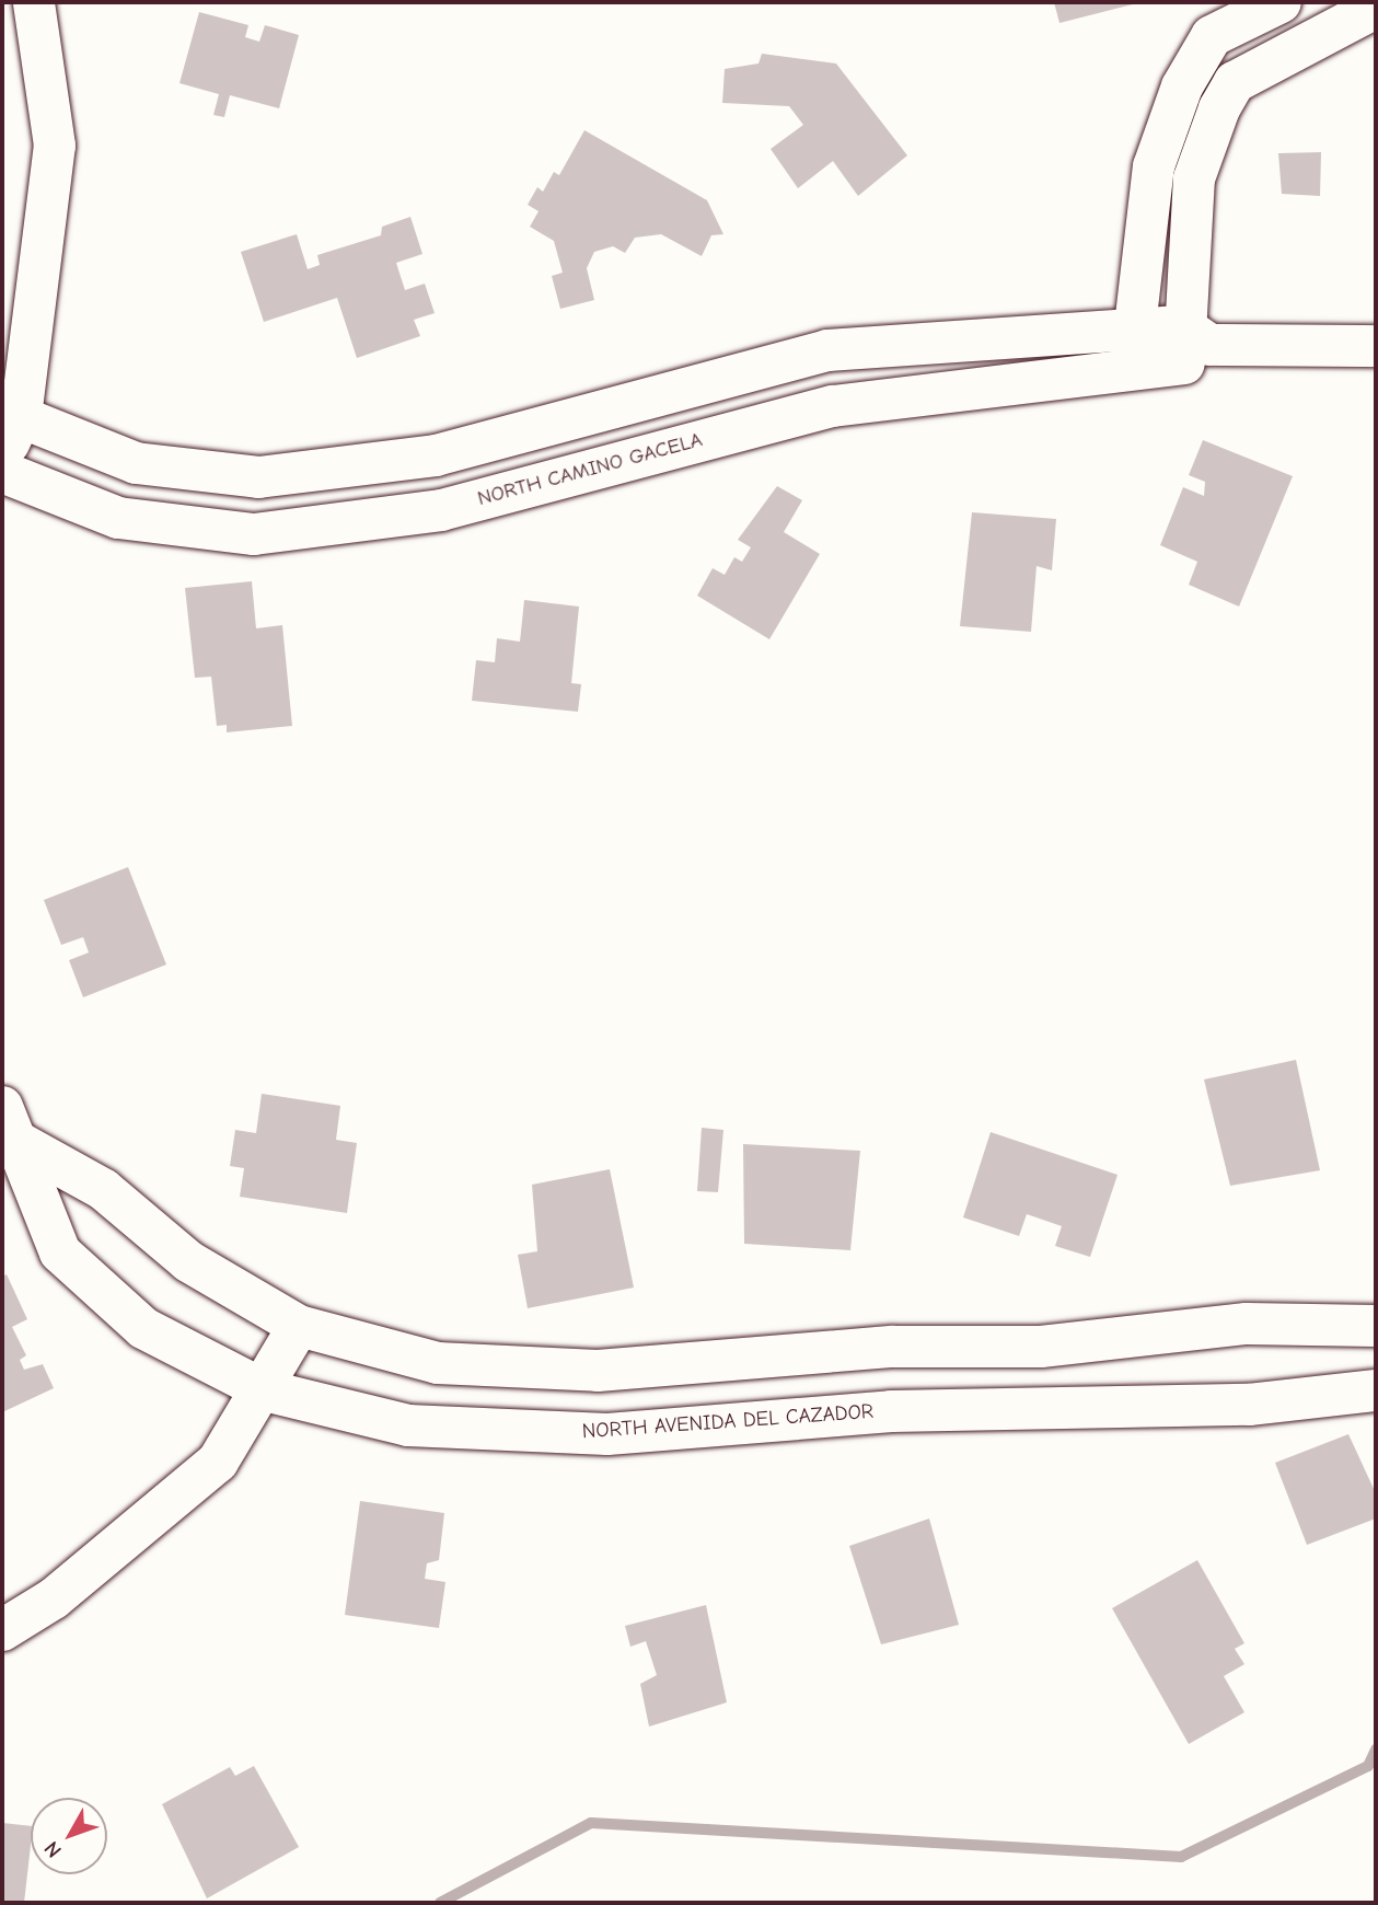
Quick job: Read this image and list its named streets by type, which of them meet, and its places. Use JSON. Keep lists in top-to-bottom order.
{
  "streets": {
    "street": ["NORTH CAMINO GACELA", "NORTH AVENIDA DEL CAZADOR"]
  },
  "north": "bottom left"
}
